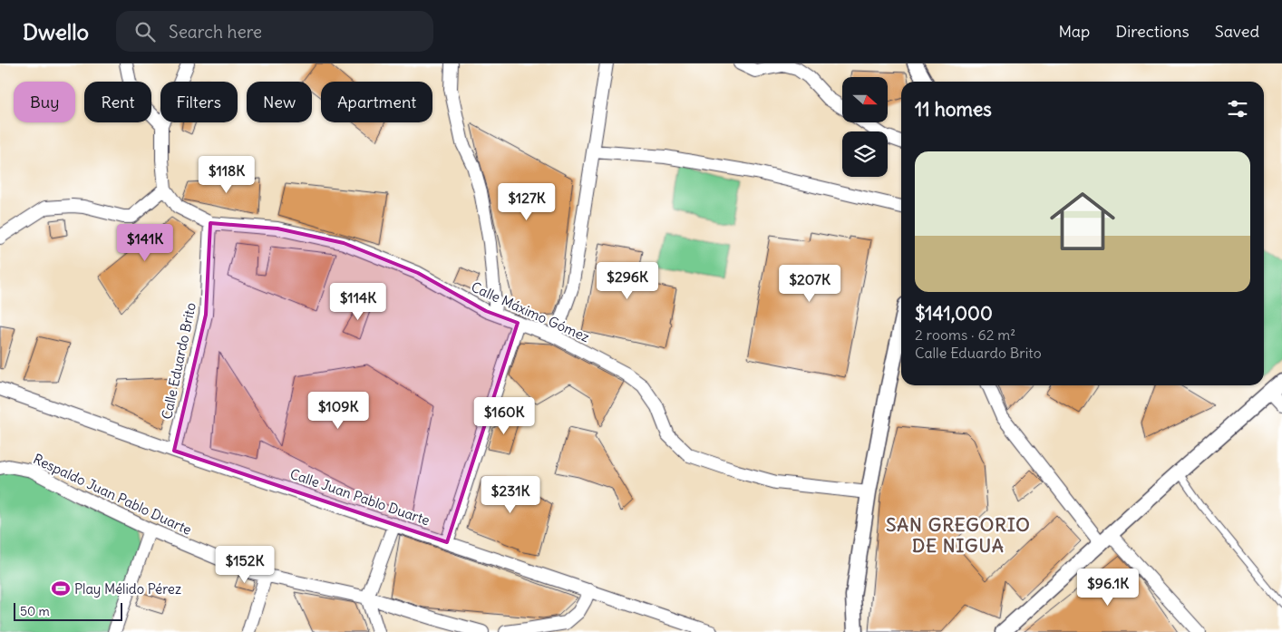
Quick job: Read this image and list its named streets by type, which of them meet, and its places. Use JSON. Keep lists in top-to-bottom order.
{
  "streets": {
    "street": [
      "Calle Máximo Gómez",
      "Calle Eduardo Brito",
      "Respaldo Juan Pablo Duarte",
      "Calle Juan Pablo Duarte"
    ]
  },
  "crossings": [
    ["Calle Máximo Gómez", "Calle Eduardo Brito"],
    ["Calle Eduardo Brito", "Calle Juan Pablo Duarte"]
  ],
  "districts": ["SAN GREGORIO DE NIGUA"],
  "places": {
    "sports": ["Play Mélido Pérez"]
  },
  "scale_bar": "50 m",
  "north": "right",
  "page": {
    "header": "Dwello",
    "search": "Search here",
    "nav": ["Map", "Directions", "Saved"],
    "chip": [
      "Buy",
      "Rent",
      "Filters",
      "New",
      "Apartment"
    ],
    "heading": "11 homes",
    "list": [
      {
        "name": "$141,000",
        "note": "2 rooms · 62 m² · Calle Eduardo Brito"
      }
    ],
    "price": [
      "$118K",
      "$127K",
      "$141K",
      "$296K",
      "$207K",
      "$114K",
      "$109K",
      "$160K",
      "$231K",
      "$152K",
      "$96.1K"
    ],
    "scale": "50 m"
  }
}
